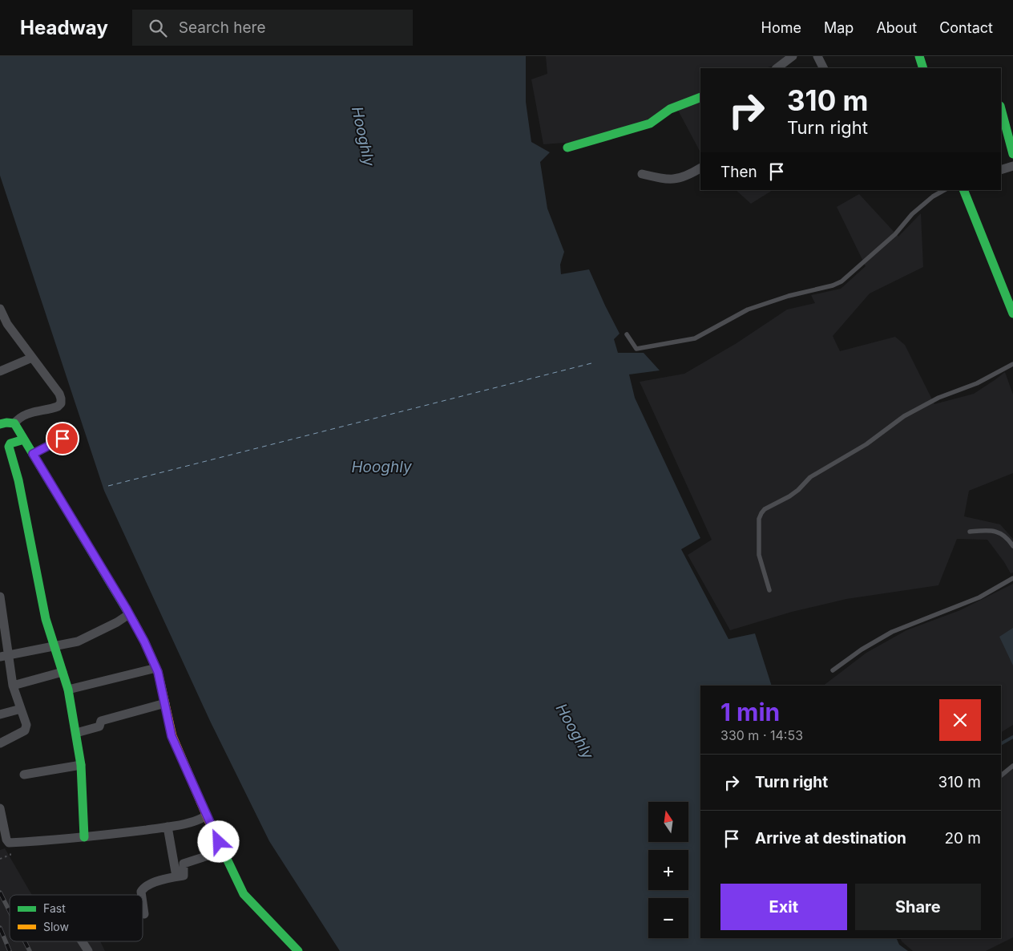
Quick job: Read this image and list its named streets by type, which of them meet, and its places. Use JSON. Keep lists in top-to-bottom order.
{
  "water": ["Hooghly"],
  "legend": ["Fast", "Slow"],
  "north": "top",
  "page": {
    "header": "Headway",
    "search": "Search here",
    "nav": [
      "Home",
      "Map",
      "About",
      "Contact"
    ],
    "turn": ["310 m", "Turn right"],
    "then": "Then",
    "heading": ["1 min", "330 m · 14:53"],
    "list": [
      {
        "name": "Turn right",
        "value": "310 m"
      },
      {
        "name": "Arrive at destination",
        "value": "20 m"
      }
    ],
    "map_buttons": ["+", "−"],
    "buttons": ["Exit", "Share"]
  }
}
